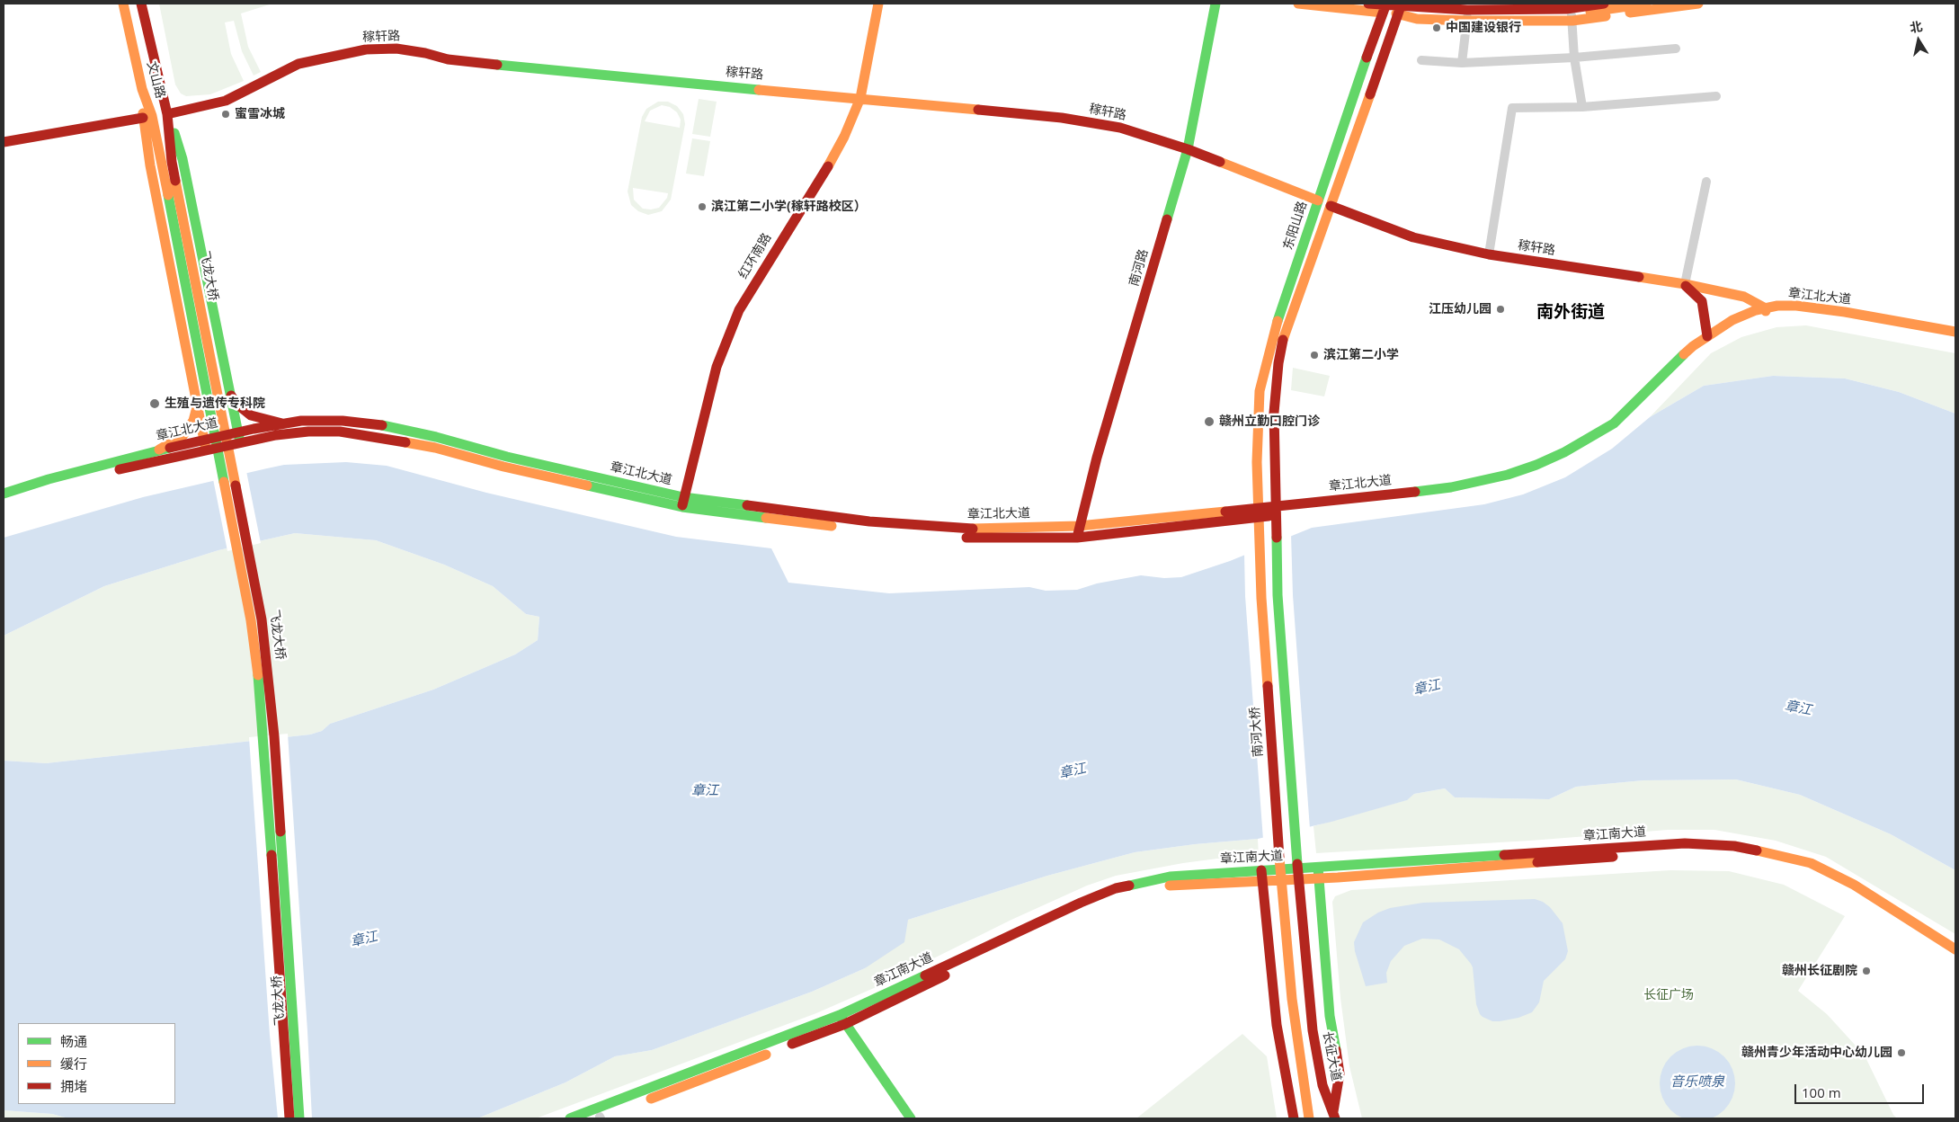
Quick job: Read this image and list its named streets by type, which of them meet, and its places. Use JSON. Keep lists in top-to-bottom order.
{
  "streets": {
    "main road": [
      "稼轩路",
      "文山路",
      "东阳山路",
      "红环南路",
      "南河路",
      "飞龙大桥",
      "章江北大道",
      "南河大桥",
      "章江南大道",
      "长征大道"
    ]
  },
  "crossings": [
    ["稼轩路", "文山路"],
    ["稼轩路", "东阳山路"],
    ["稼轩路", "红环南路"],
    ["稼轩路", "南河路"],
    ["稼轩路", "章江北大道"],
    ["文山路", "飞龙大桥"],
    ["东阳山路", "南河大桥"],
    ["东阳山路", "长征大道"],
    ["红环南路", "章江北大道"],
    ["南河路", "章江北大道"]
  ],
  "districts": ["南外街道"],
  "water": ["章江", "音乐喷泉"],
  "parks": ["长征广场"],
  "places": [
    "中国建设银行",
    "蜜雪冰城",
    "滨江第二小学(稼轩路校区）",
    "江压幼儿园",
    "滨江第二小学",
    "生殖与遗传专科院",
    "赣州立勤口腔门诊",
    "赣州长征剧院",
    "赣州青少年活动中心幼儿园"
  ],
  "legend": ["畅通", "缓行", "拥堵"],
  "scale_bar": "100 m",
  "north": "top"
}
